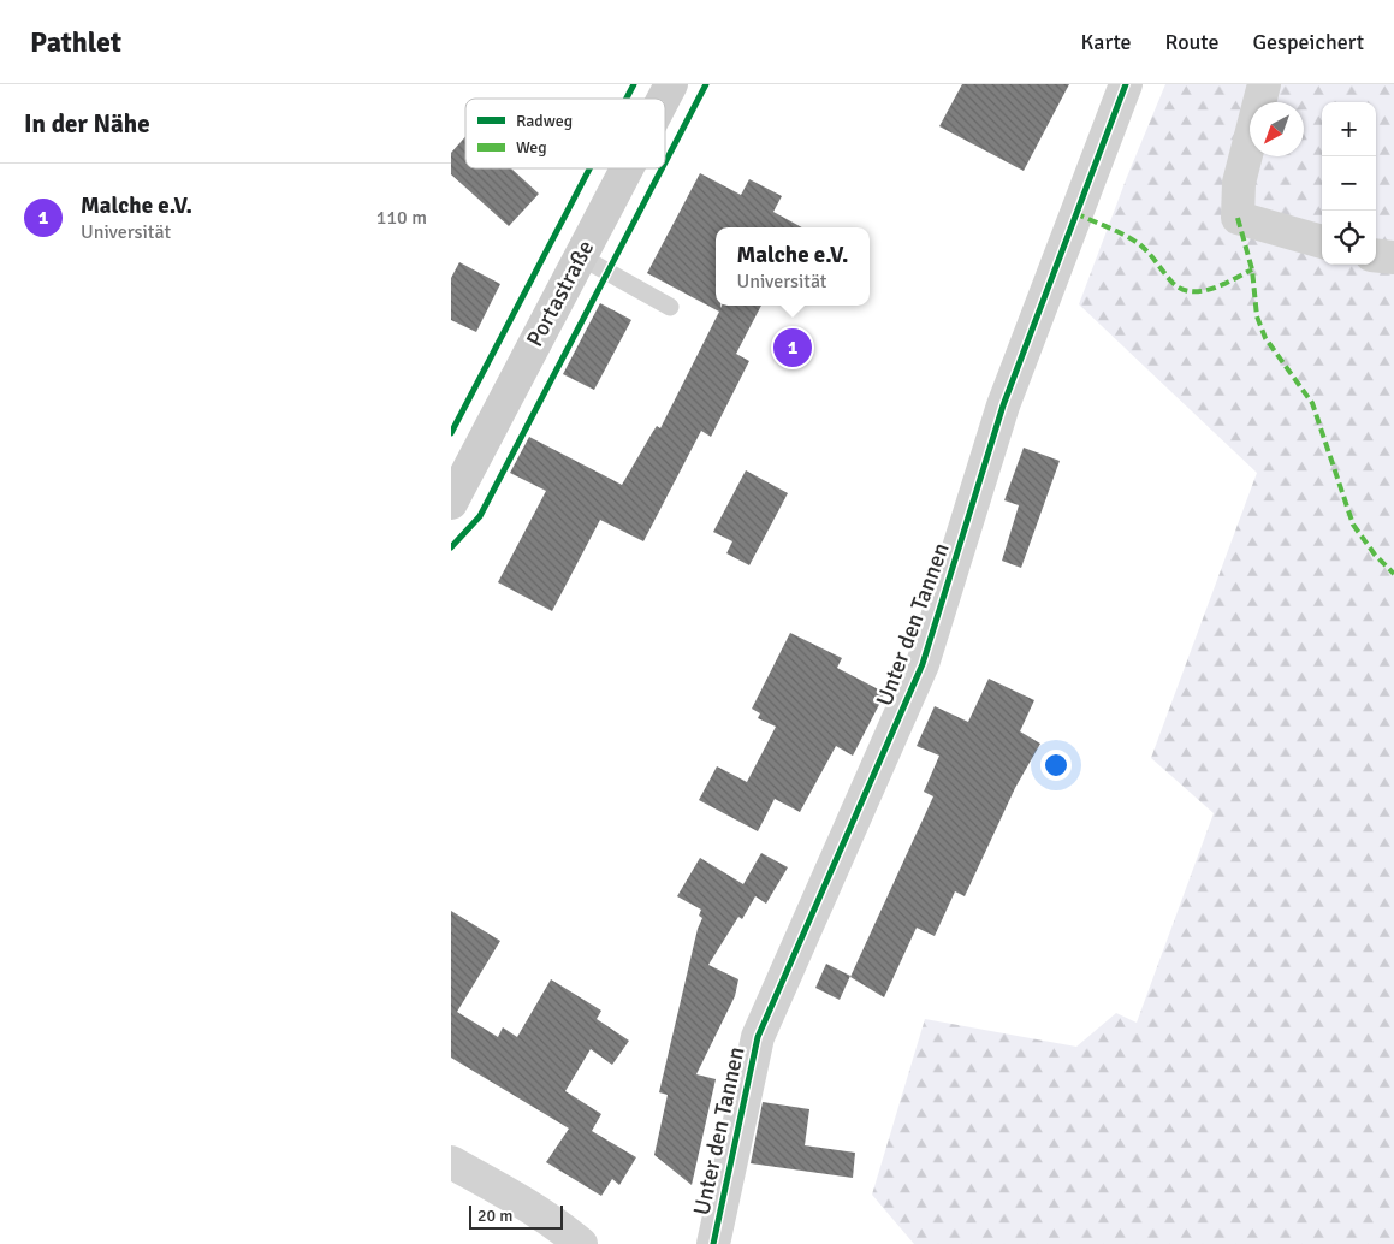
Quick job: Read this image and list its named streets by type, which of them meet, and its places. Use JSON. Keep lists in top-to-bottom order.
{
  "streets": {
    "main road": ["Portastraße"],
    "street": ["Unter den Tannen"]
  },
  "legend": ["Radweg", "Weg"],
  "scale_bar": "20 m",
  "north": "bottom left",
  "page": {
    "header": "Pathlet",
    "nav": ["Karte", "Route", "Gespeichert"],
    "heading": "In der Nähe",
    "map_buttons": ["+", "−"],
    "list": [
      {
        "mark": "1",
        "name": "Malche e.V.",
        "note": "Universität",
        "value": "110 m"
      }
    ],
    "popup": ["Malche e.V.", "Universität"],
    "pins": "1",
    "scale": "20 m"
  }
}
